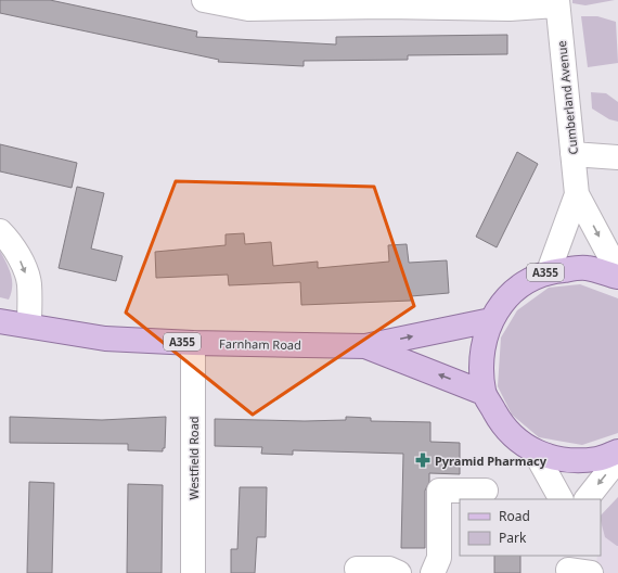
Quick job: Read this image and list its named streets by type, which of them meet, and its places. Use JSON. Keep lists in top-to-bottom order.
{
  "streets": {
    "main road": ["A355", "Farnham Road"],
    "street": ["Cumberland Avenue", "Westfield Road"]
  },
  "crossings": [
    ["Cumberland Avenue", "A355"],
    ["A355", "Farnham Road"],
    ["Farnham Road", "Westfield Road"]
  ],
  "places": {
    "pharmacy": ["Pyramid Pharmacy"]
  },
  "legend": ["Road", "Park"]
}
